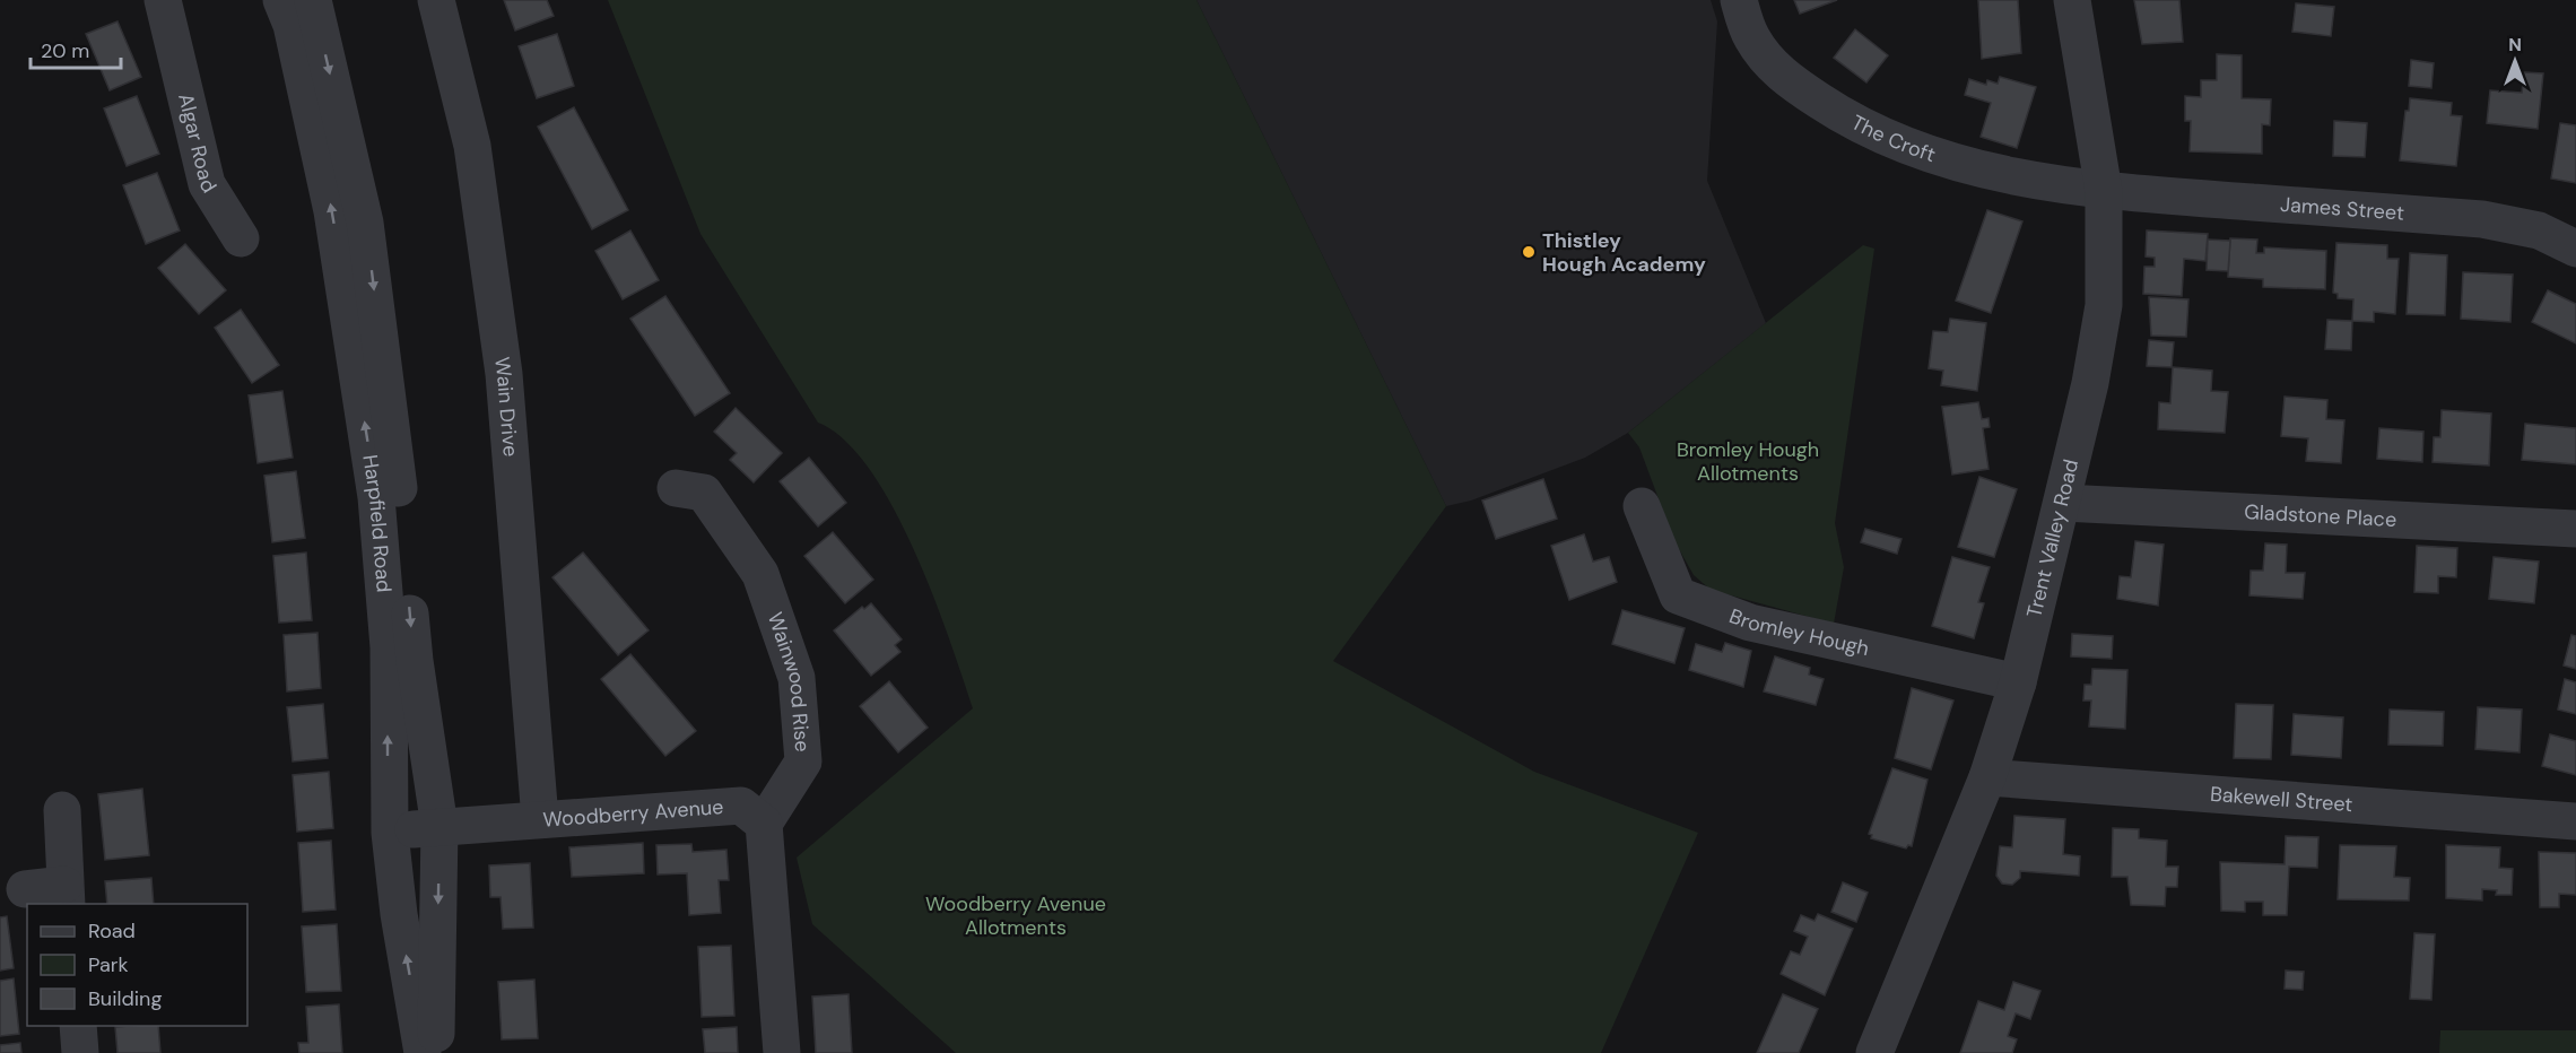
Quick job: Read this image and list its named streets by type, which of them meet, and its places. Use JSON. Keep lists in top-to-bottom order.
{
  "streets": {
    "street": [
      "The Croft",
      "Algar Road",
      "James Street",
      "Wain Drive",
      "Gladstone Place",
      "Harpfield Road",
      "Trent Valley Road",
      "Bromley Hough",
      "Wainwood Rise",
      "Bakewell Street",
      "Woodberry Avenue"
    ]
  },
  "crossings": [
    ["The Croft", "James Street"],
    ["The Croft", "Trent Valley Road"],
    ["James Street", "Trent Valley Road"],
    ["Wain Drive", "Woodberry Avenue"],
    ["Gladstone Place", "Trent Valley Road"],
    ["Harpfield Road", "Woodberry Avenue"],
    ["Trent Valley Road", "Bromley Hough"],
    ["Trent Valley Road", "Bakewell Street"],
    ["Wainwood Rise", "Woodberry Avenue"]
  ],
  "parks": ["Bromley Hough Allotments", "Woodberry Avenue Allotments"],
  "places": ["Thistley Hough Academy"],
  "legend": ["Road", "Park", "Building"],
  "scale_bar": "20 m",
  "north": "top"
}
